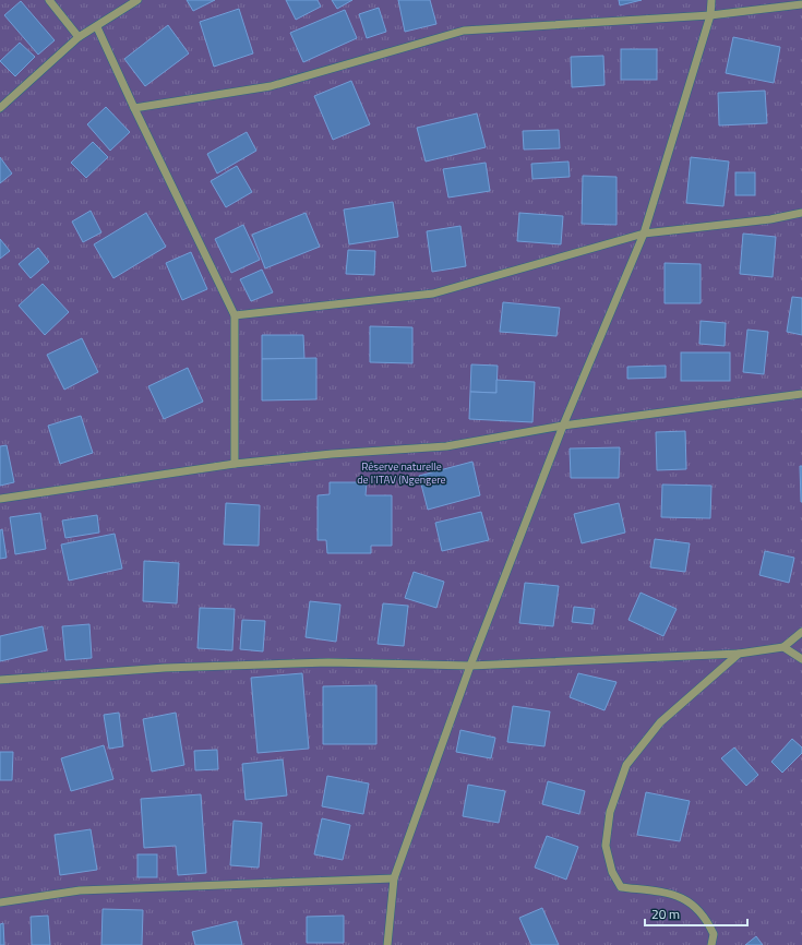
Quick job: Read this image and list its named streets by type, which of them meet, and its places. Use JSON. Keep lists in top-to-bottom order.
{
  "parks": ["Réserve naturelle de l'ITAV (Ngengere"],
  "scale_bar": "20 m"
}
